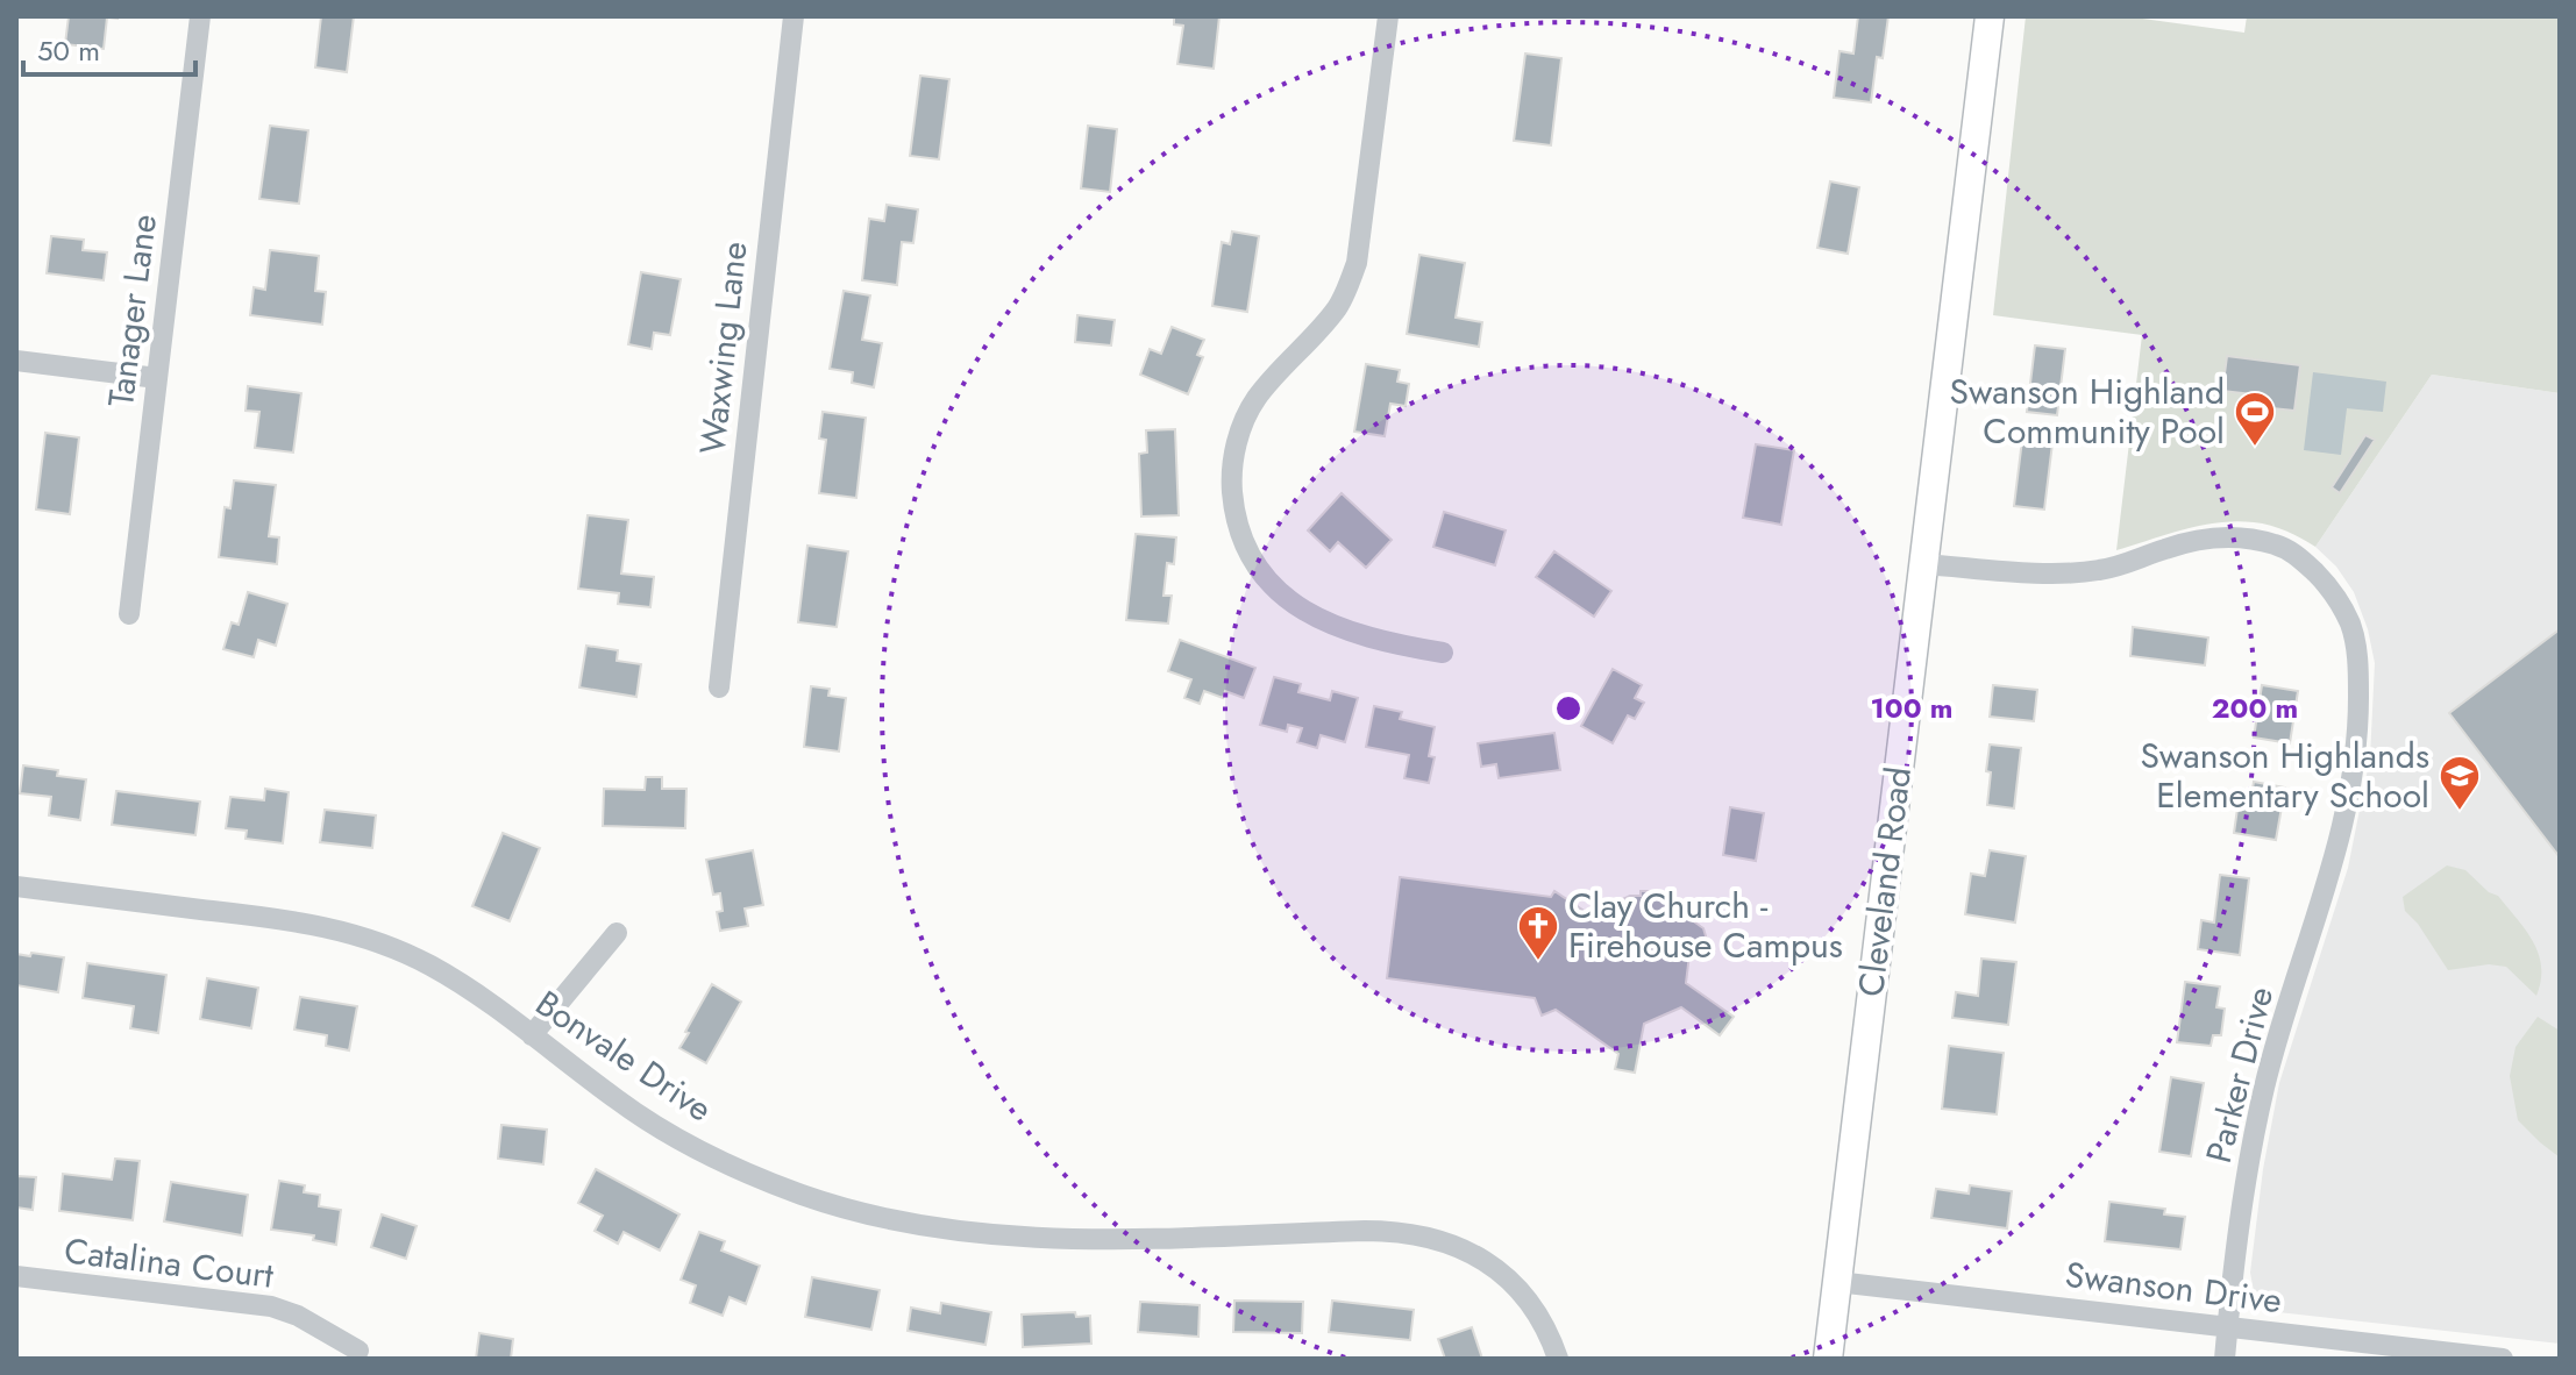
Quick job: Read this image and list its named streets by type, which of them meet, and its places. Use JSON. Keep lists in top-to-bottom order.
{
  "streets": {
    "main road": ["Cleveland Road"],
    "street": [
      "Tanager Lane",
      "Waxwing Lane",
      "Bonvale Drive",
      "Parker Drive",
      "Catalina Court",
      "Swanson Drive"
    ]
  },
  "crossings": [
    ["Cleveland Road", "Parker Drive"],
    ["Cleveland Road", "Swanson Drive"],
    ["Parker Drive", "Swanson Drive"]
  ],
  "places": {
    "sports": ["Swanson Highland Community Pool"],
    "school or university": ["Swanson Highlands Elementary School"],
    "church": ["Clay Church - Firehouse Campus"]
  },
  "scale_bar": "50 m",
  "rings": ["100 m", "200 m"]
}
